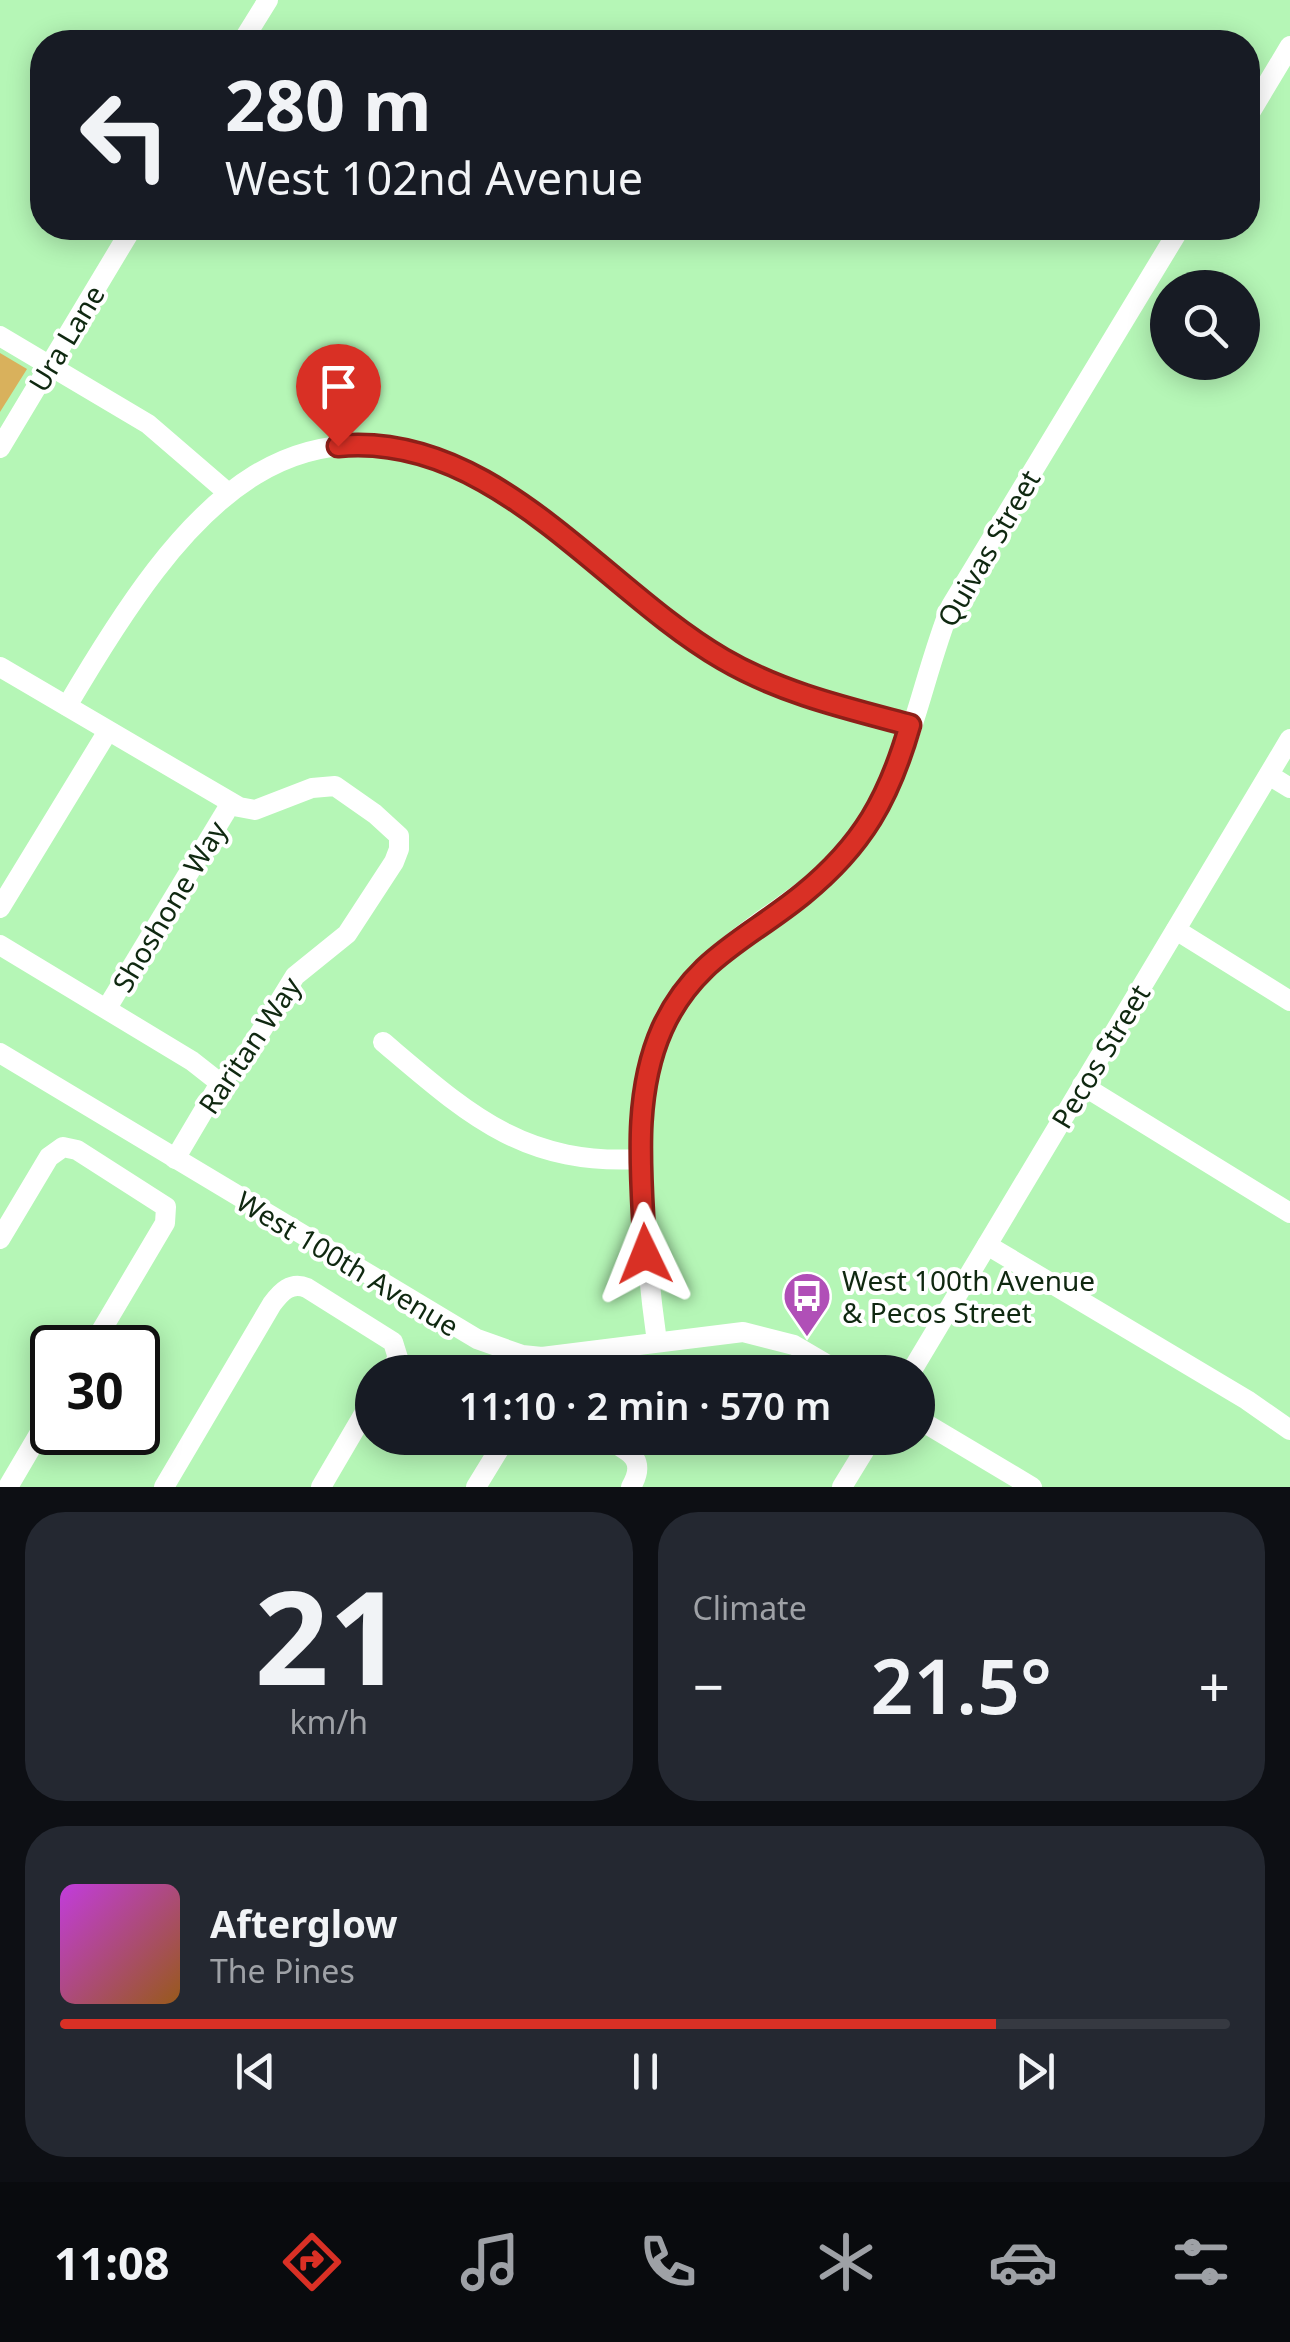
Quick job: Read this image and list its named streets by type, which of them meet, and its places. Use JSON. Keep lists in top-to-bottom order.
{
  "streets": {
    "street": [
      "Ura Lane",
      "Quivas Street",
      "Shoshone Way",
      "Raritan Way",
      "Pecos Street",
      "West 100th Avenue"
    ]
  },
  "crossings": [
    ["Quivas Street", "West 100th Avenue"],
    ["Shoshone Way", "Raritan Way"],
    ["Raritan Way", "West 100th Avenue"]
  ],
  "places": {
    "bus stop": ["West 100th Avenue & Pecos Street"]
  },
  "page": {
    "turn": ["280 m", "West 102nd Avenue"],
    "limit": "30",
    "trip": "11:10 · 2 min · 570 m",
    "tile": [
      ["21", "km/h"],
      "Climate"
    ],
    "heat": ["−", "21.5°", "+"],
    "song": ["Afterglow", "The Pines"],
    "tabs": "11:08"
  }
}
